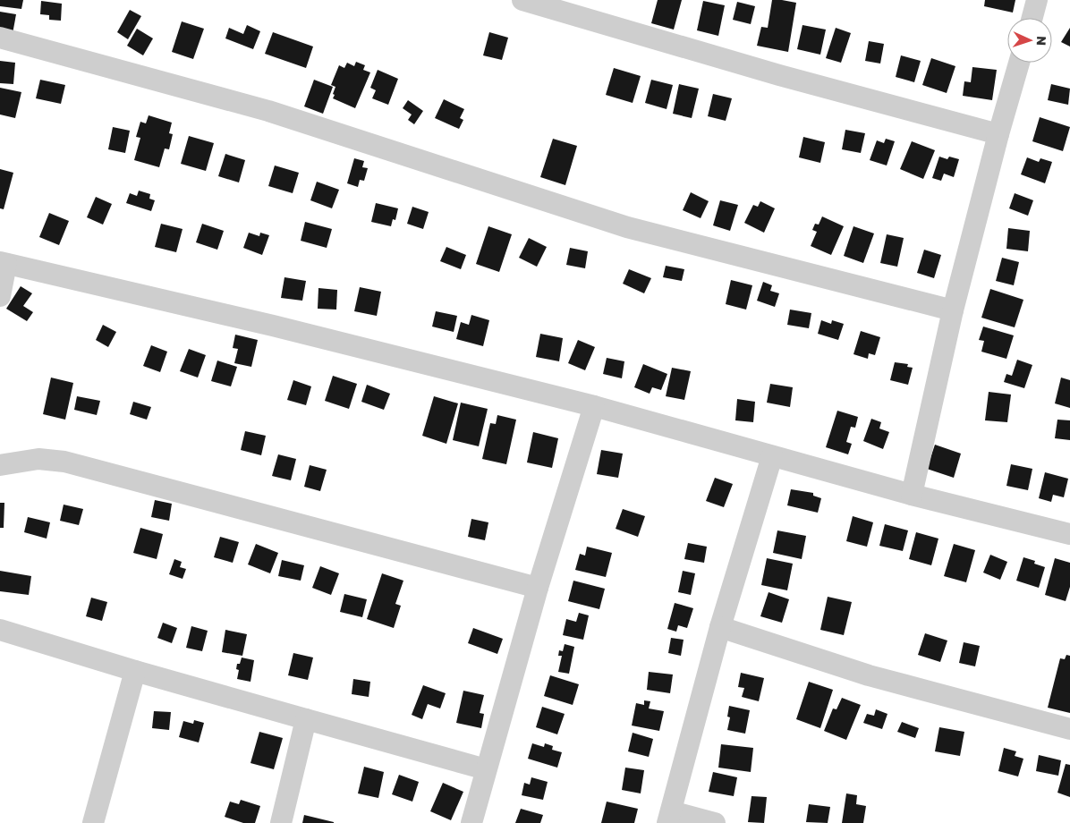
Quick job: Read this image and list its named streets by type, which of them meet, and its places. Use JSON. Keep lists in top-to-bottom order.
{
  "north": "right"
}
